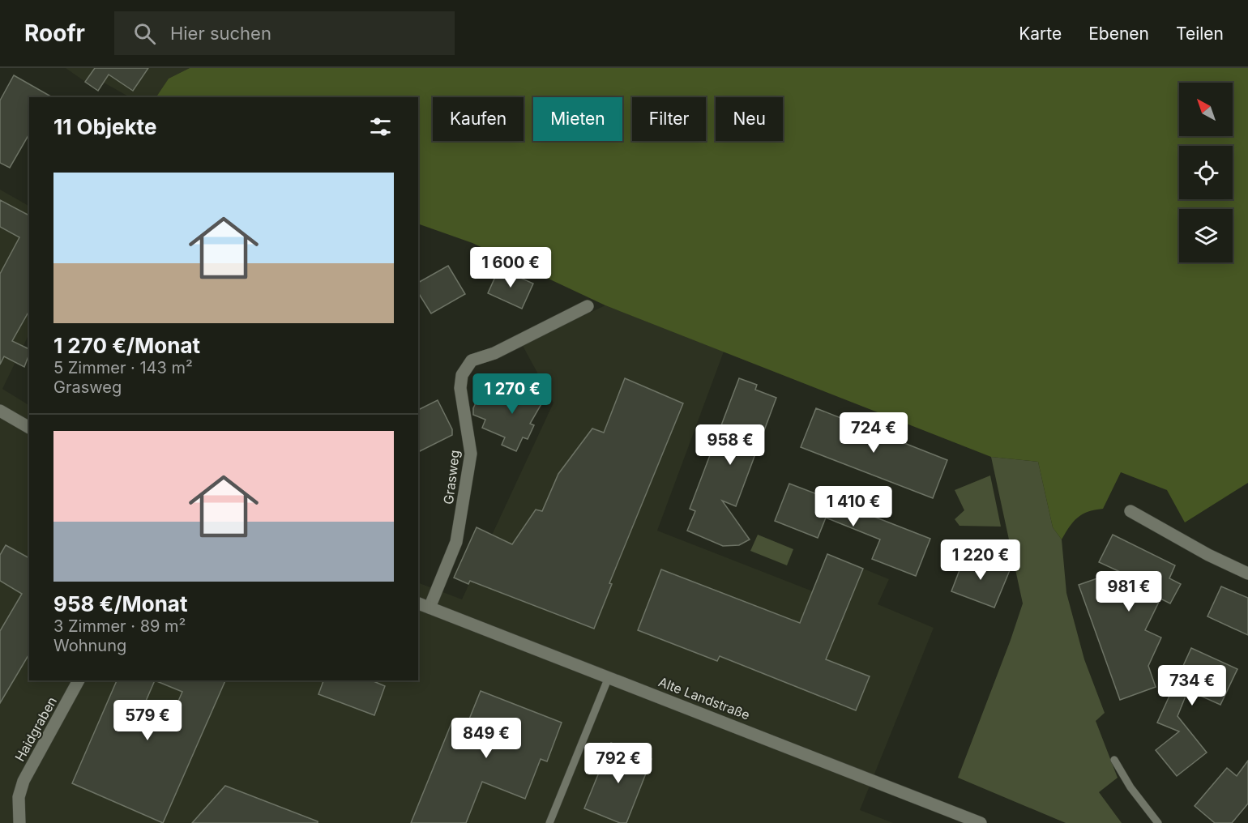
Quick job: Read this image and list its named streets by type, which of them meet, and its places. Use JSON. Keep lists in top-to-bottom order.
{
  "streets": {
    "street": ["Grasweg", "Alte Landstraße", "Haidgraben"]
  },
  "crossings": [
    ["Grasweg", "Alte Landstraße"]
  ],
  "north": "top left",
  "page": {
    "header": "Roofr",
    "search": "Hier suchen",
    "nav": ["Karte", "Ebenen", "Teilen"],
    "chip": [
      "Kaufen",
      "Mieten",
      "Filter",
      "Neu"
    ],
    "heading": "11 Objekte",
    "list": [
      {
        "name": "1 270 €/Monat",
        "note": "5 Zimmer · 143 m² · Grasweg"
      },
      {
        "name": "958 €/Monat",
        "note": "3 Zimmer · 89 m² · Wohnung"
      }
    ],
    "price": [
      "1 600 €",
      "1 270 €",
      "724 €",
      "958 €",
      "1 410 €",
      "1 220 €",
      "981 €",
      "734 €",
      "579 €",
      "849 €",
      "792 €"
    ]
  }
}
